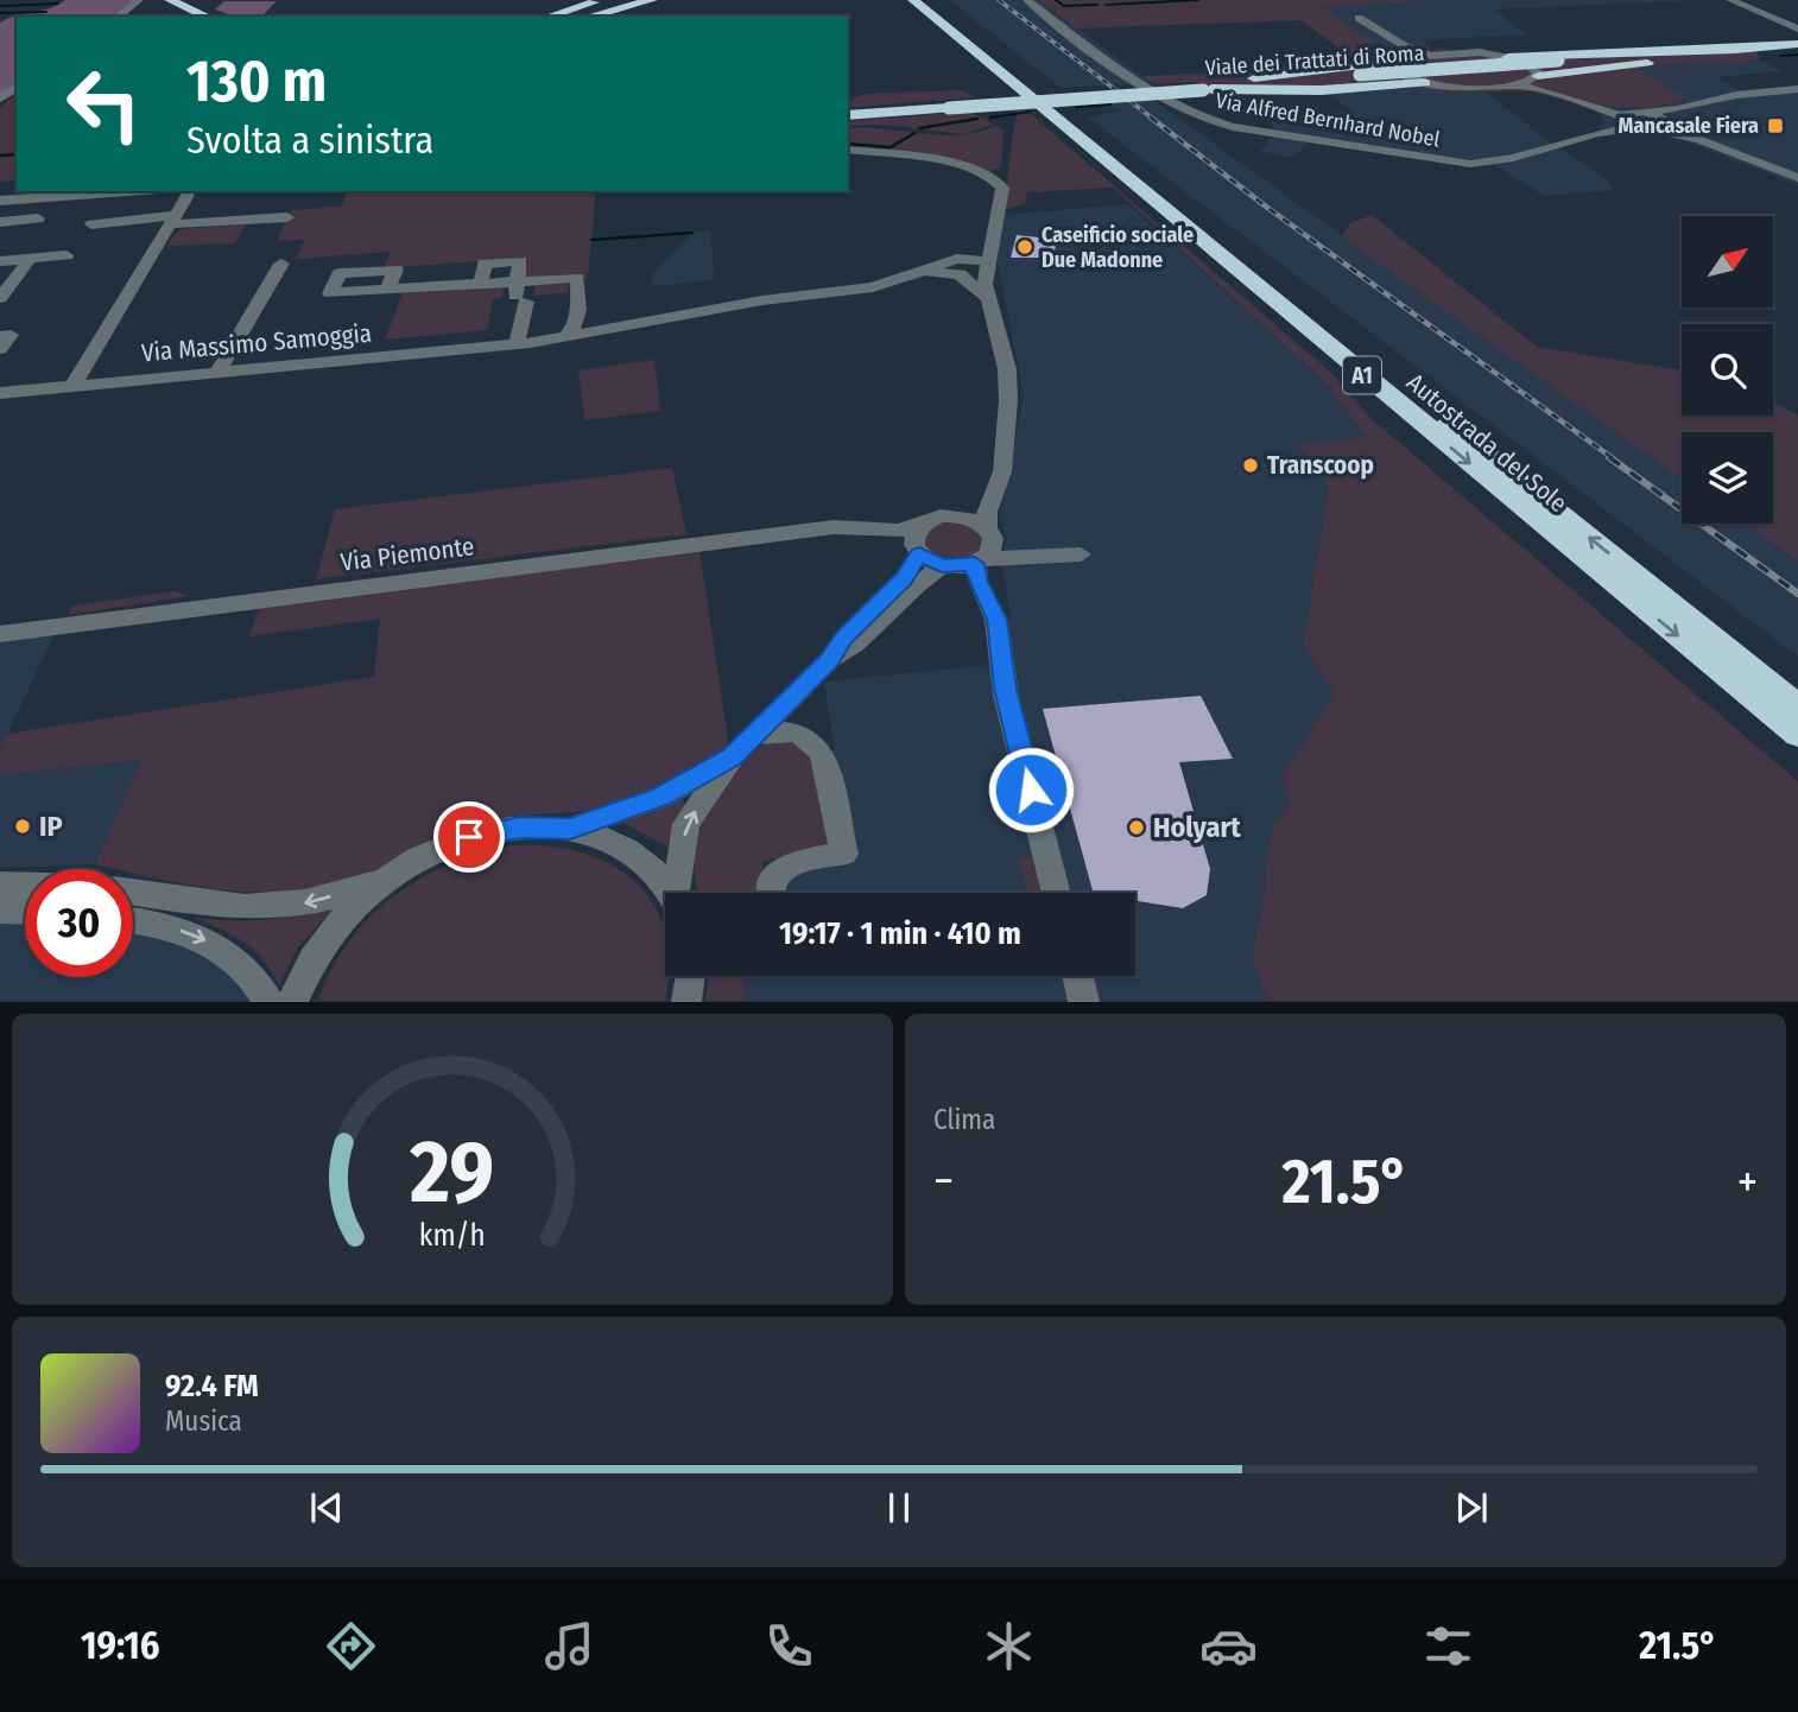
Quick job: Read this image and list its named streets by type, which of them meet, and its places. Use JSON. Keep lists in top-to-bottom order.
{
  "streets": {
    "highway": ["Viale dei Trattati di Roma", "A1", "Autostrada del Sole"],
    "street": ["Via Alfred Bernhard Nobel", "Via Massimo Samoggia", "Via Piemonte"]
  },
  "places": {
    "transit": ["Mancasale Fiera"],
    "other": [
      "Caseificio sociale Due Madonne",
      "Transcoop",
      "IP",
      "Holyart"
    ]
  },
  "north": "top right",
  "page": {
    "turn": ["130 m", "Svolta a sinistra"],
    "limit": "30",
    "trip": "19:17 · 1 min · 410 m",
    "tile": "Clima",
    "heat": ["−", "21.5°", "+"],
    "song": ["92.4 FM", "Musica"],
    "tabs": ["19:16", "21.5°"],
    "gauge": ["29", "km/h"]
  }
}
